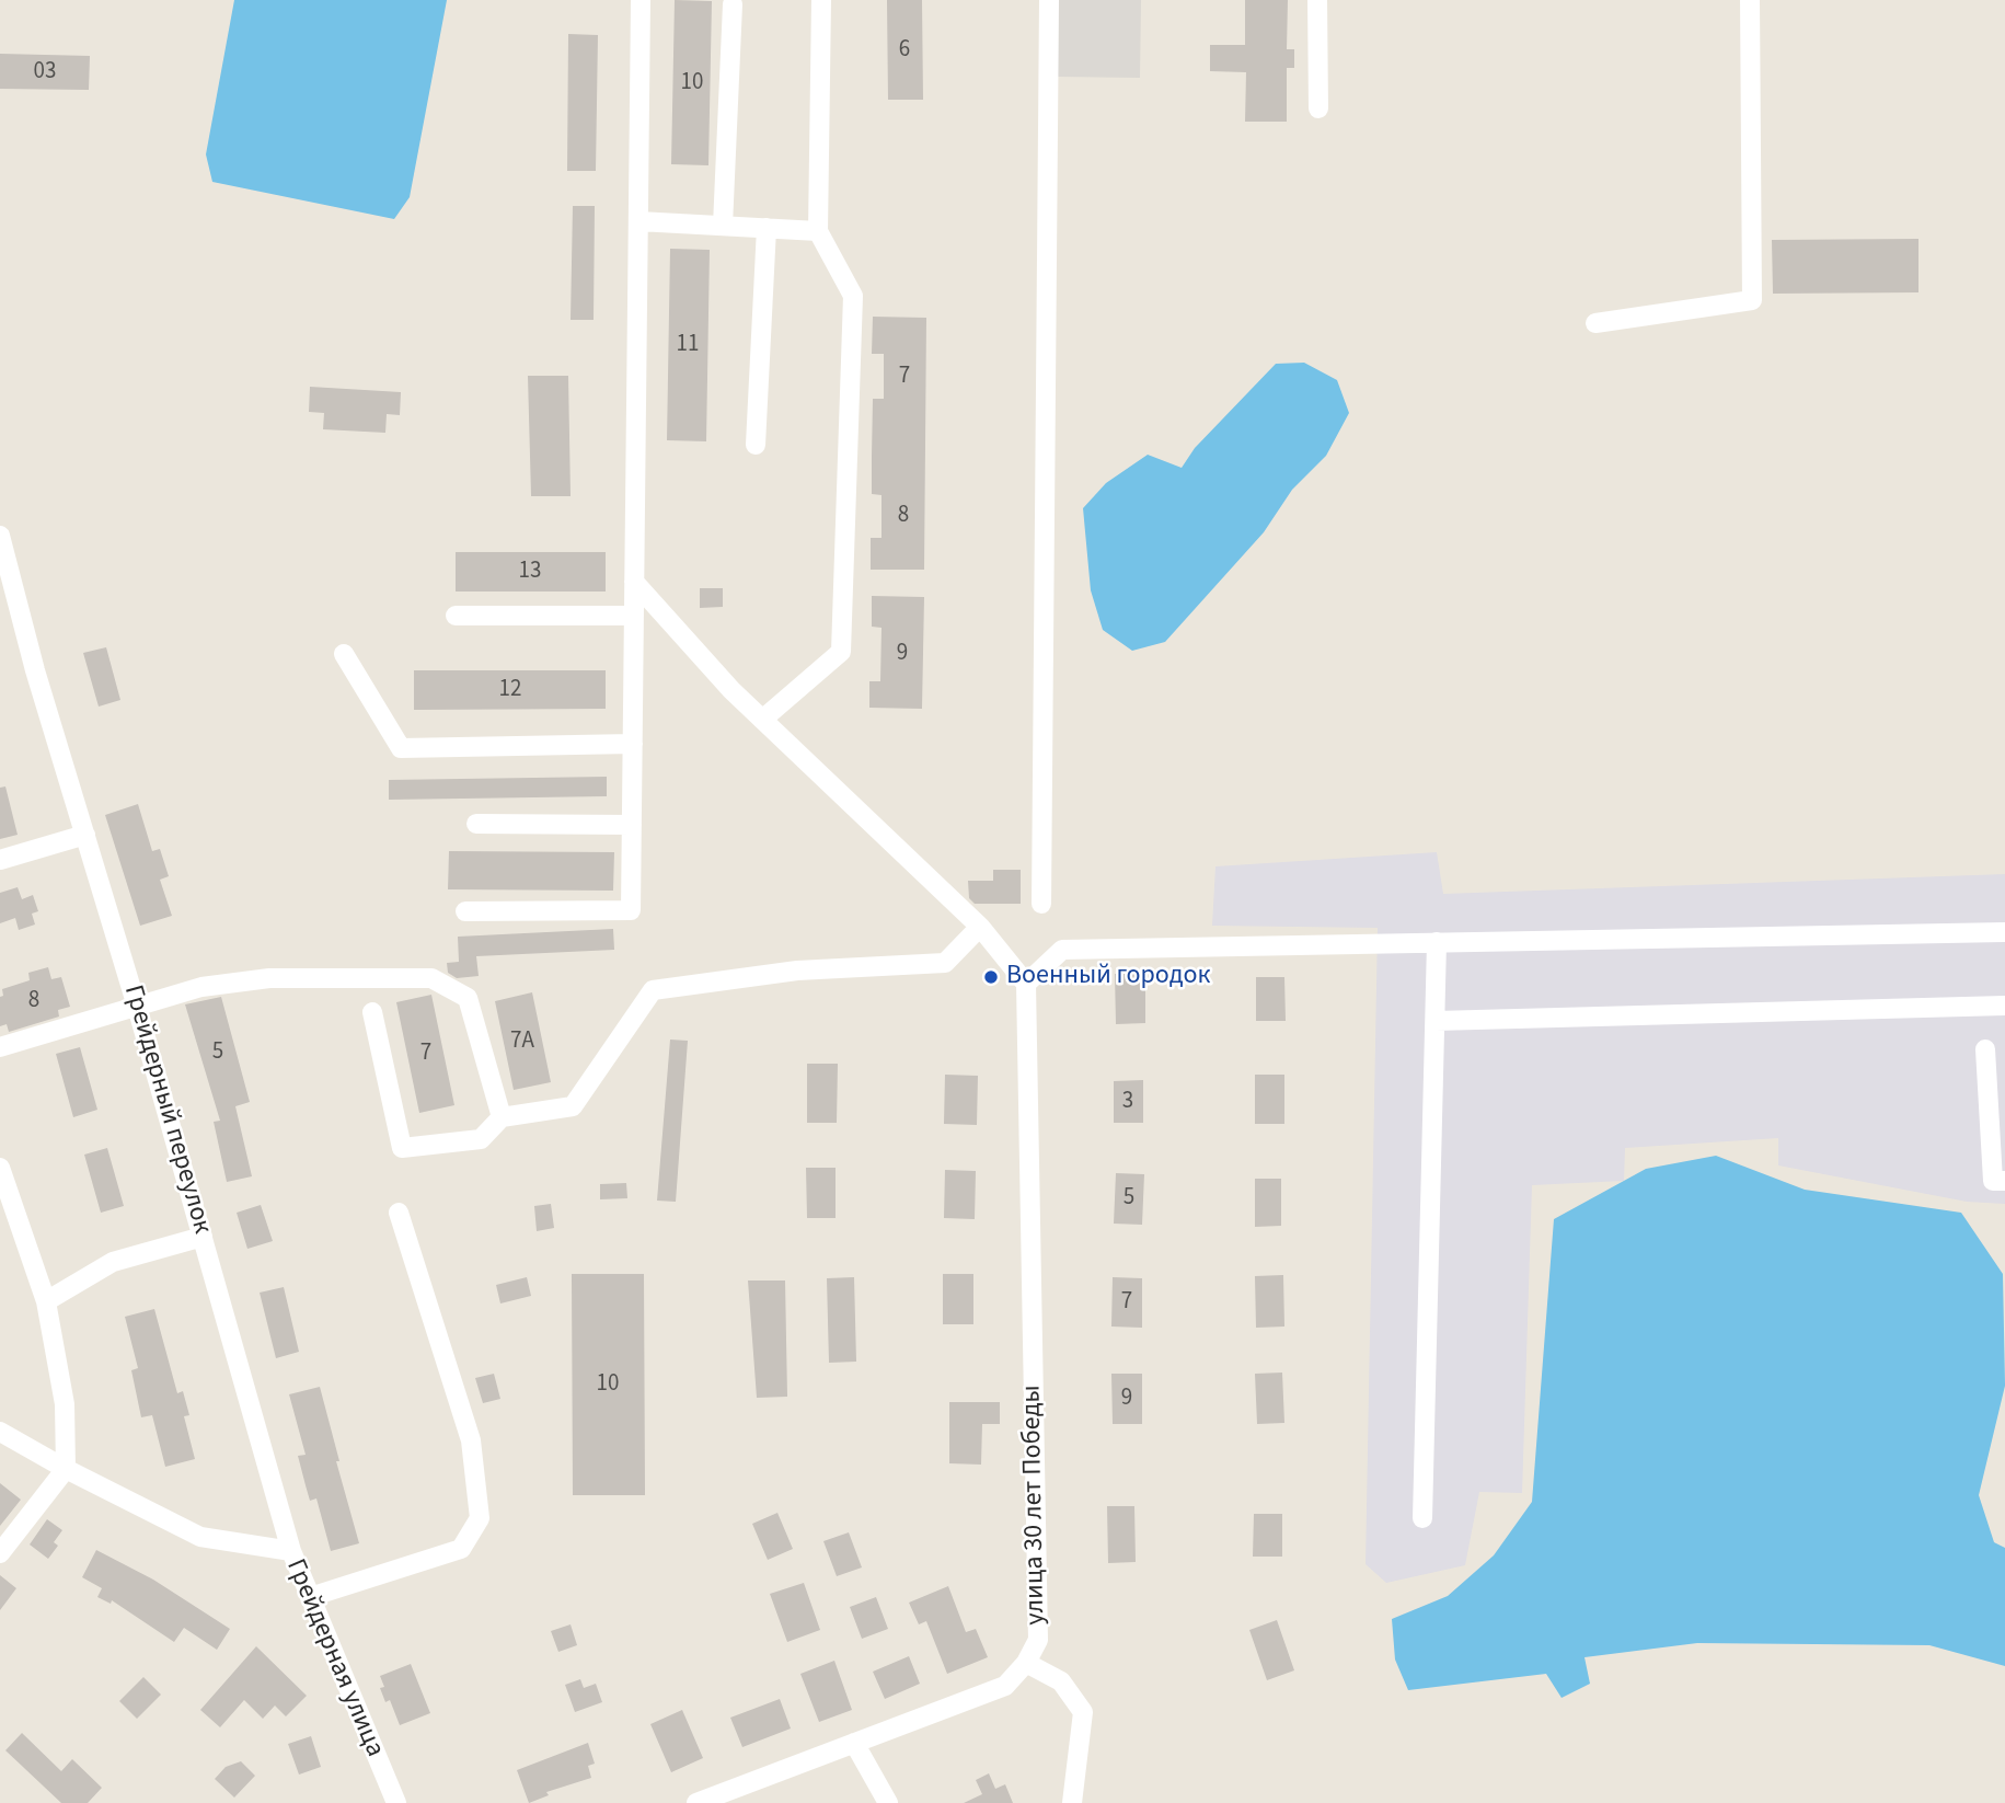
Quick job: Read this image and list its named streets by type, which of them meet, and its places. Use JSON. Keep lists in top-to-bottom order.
{
  "streets": {
    "street": ["Грейдерный переулок", "улица 30 лет Победы", "Грейдерная улица"]
  },
  "crossings": [
    ["Грейдерный переулок", "Грейдерная улица"]
  ],
  "places": ["Военный городок"],
  "house_numbers": [
    "6",
    "03",
    "10",
    "11",
    "7",
    "8",
    "13",
    "9",
    "12",
    "8",
    "7А",
    "5",
    "7",
    "3",
    "5",
    "7",
    "10",
    "9"
  ]
}
